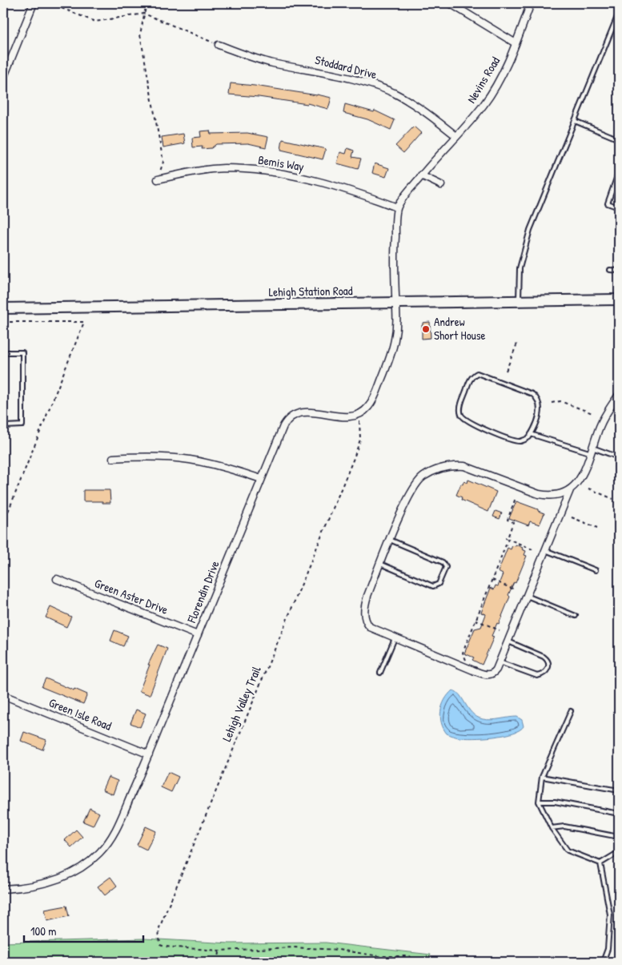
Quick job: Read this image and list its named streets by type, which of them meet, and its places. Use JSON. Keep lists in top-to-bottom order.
{
  "streets": {
    "main road": ["Lehigh Station Road"],
    "street": [
      "Stoddard Drive",
      "Nevins Road",
      "Bemis Way",
      "Florendin Drive",
      "Green Aster Drive",
      "Green Isle Road"
    ],
    "path": ["Lehigh Valley Trail"]
  },
  "crossings": [
    ["Stoddard Drive", "Nevins Road"],
    ["Nevins Road", "Bemis Way"],
    ["Florendin Drive", "Green Aster Drive"],
    ["Florendin Drive", "Lehigh Valley Trail"],
    ["Florendin Drive", "Green Isle Road"]
  ],
  "places": ["Andrew Short House"],
  "scale_bar": "100 m"
}
